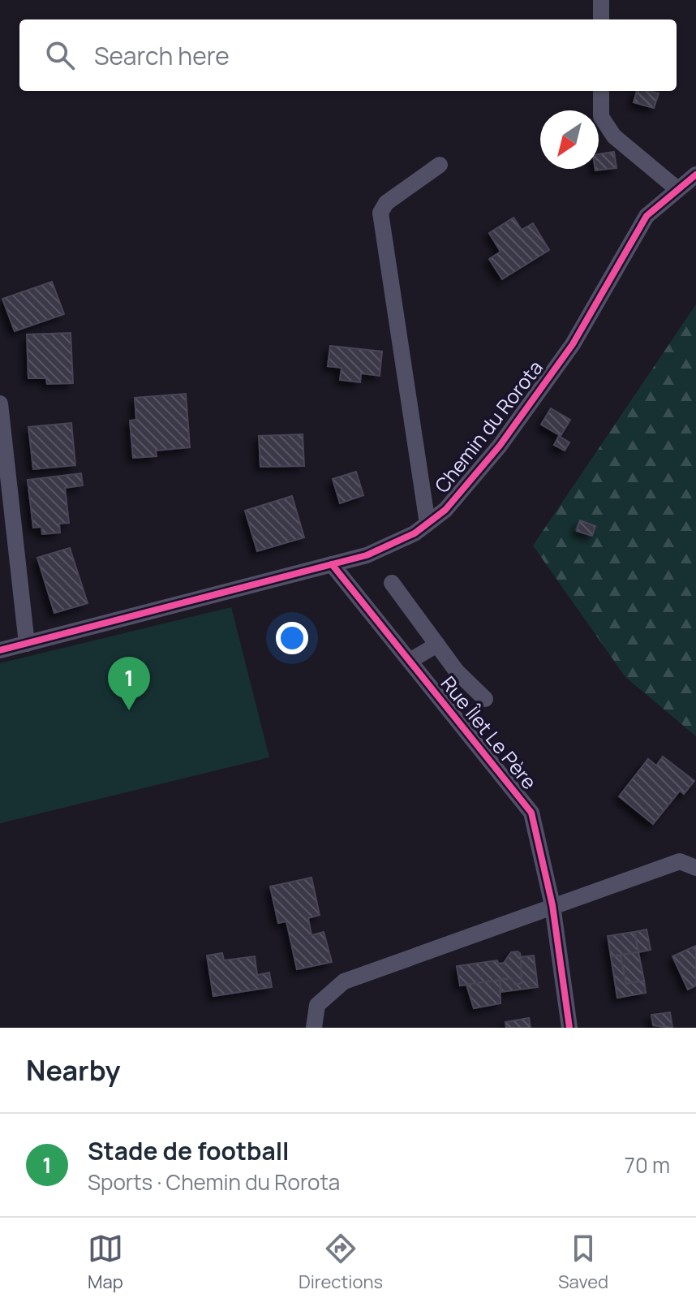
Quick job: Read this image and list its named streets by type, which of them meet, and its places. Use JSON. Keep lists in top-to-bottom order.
{
  "streets": {
    "street": ["Chemin du Rorota", "Rue Îlet Le Père"]
  },
  "crossings": [
    ["Chemin du Rorota", "Rue Îlet Le Père"]
  ],
  "north": "bottom left",
  "page": {
    "search": "Search here",
    "pins": "1",
    "heading": "Nearby",
    "list": [
      {
        "mark": "1",
        "name": "Stade de football",
        "note": "Sports · Chemin du Rorota",
        "value": "70 m"
      }
    ],
    "nav": ["Map", "Directions", "Saved"]
  }
}
